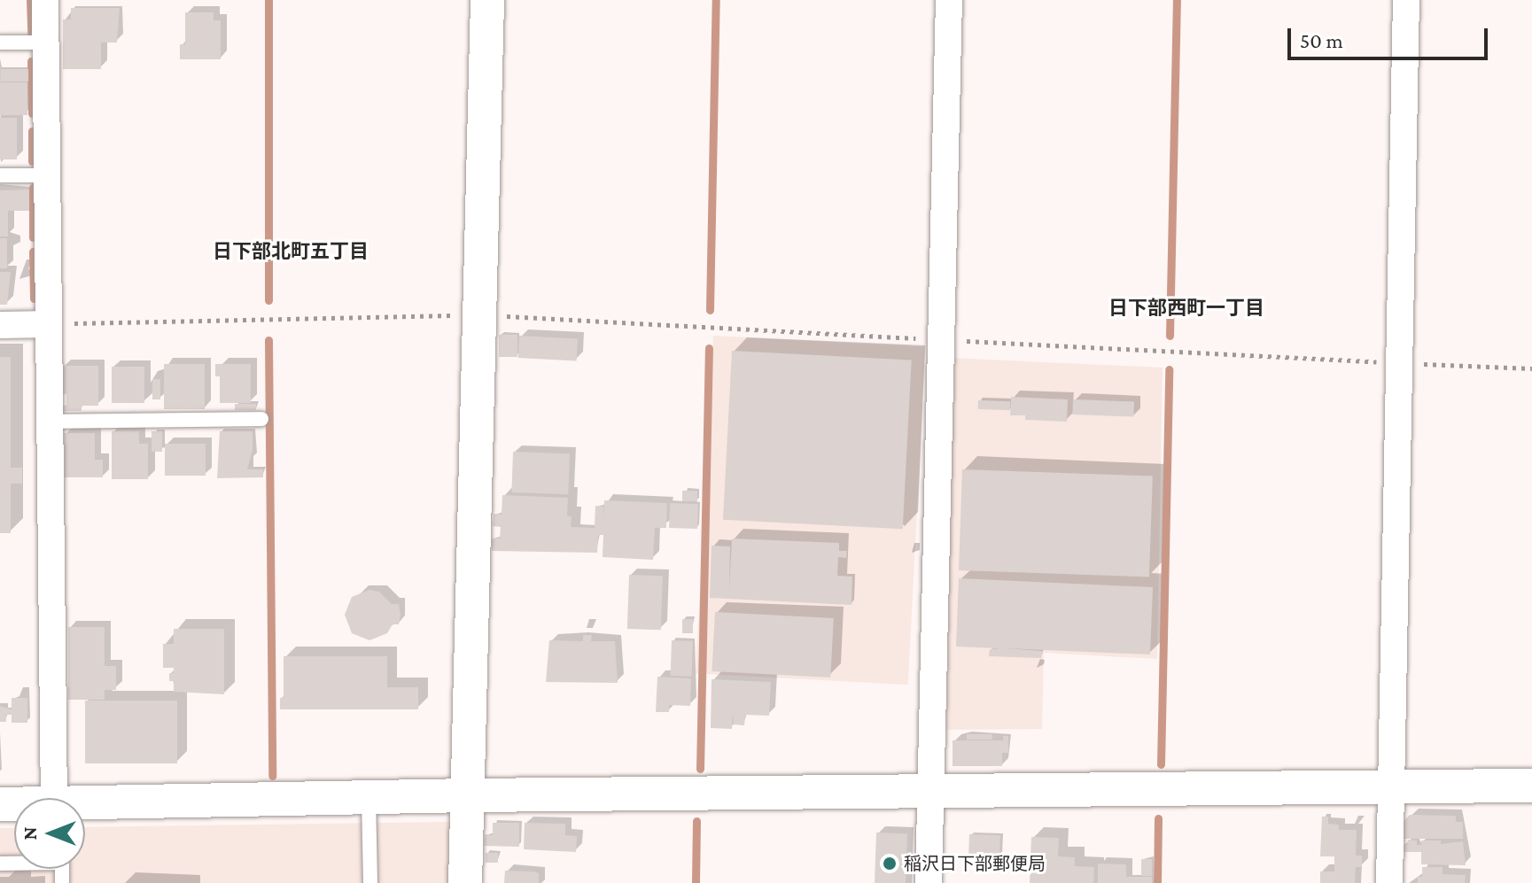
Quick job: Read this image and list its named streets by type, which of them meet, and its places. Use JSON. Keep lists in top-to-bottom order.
{
  "districts": ["日下部北町五丁目", "日下部西町一丁目"],
  "places": ["稲沢日下部郵便局"],
  "scale_bar": "50 m",
  "north": "left"
}
